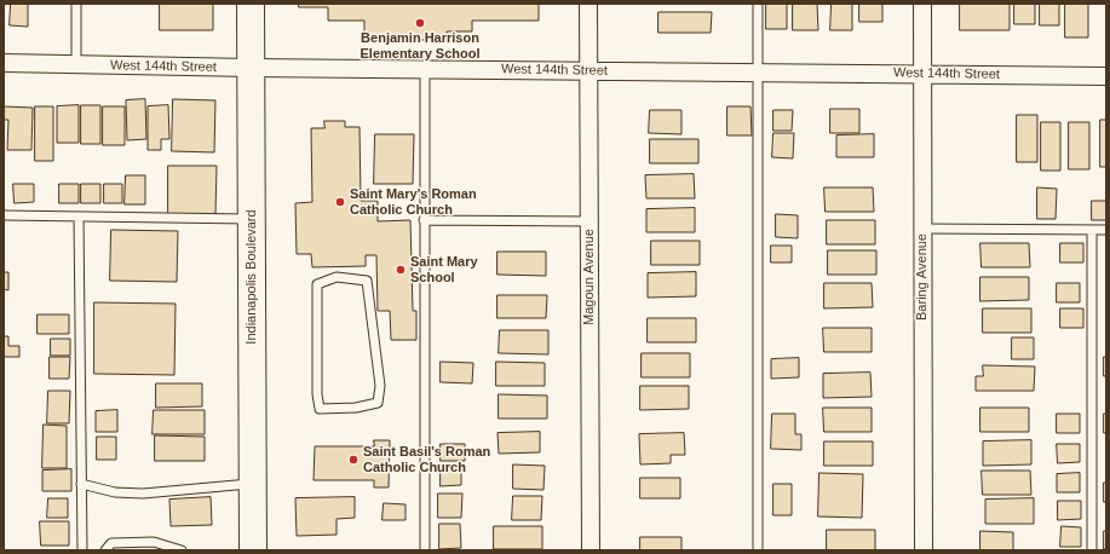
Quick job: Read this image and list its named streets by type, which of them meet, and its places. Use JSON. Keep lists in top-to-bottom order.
{
  "streets": {
    "main road": ["Indianapolis Boulevard"],
    "street": ["West 144th Street", "Magoun Avenue", "Baring Avenue"]
  },
  "crossings": [
    ["West 144th Street", "Indianapolis Boulevard"],
    ["West 144th Street", "Magoun Avenue"],
    ["West 144th Street", "Baring Avenue"]
  ],
  "places": [
    "Benjamin Harrison Elementary School",
    "Saint Mary's Roman Catholic Church",
    "Saint Mary School",
    "Saint Basil's Roman Catholic Church"
  ]
}
